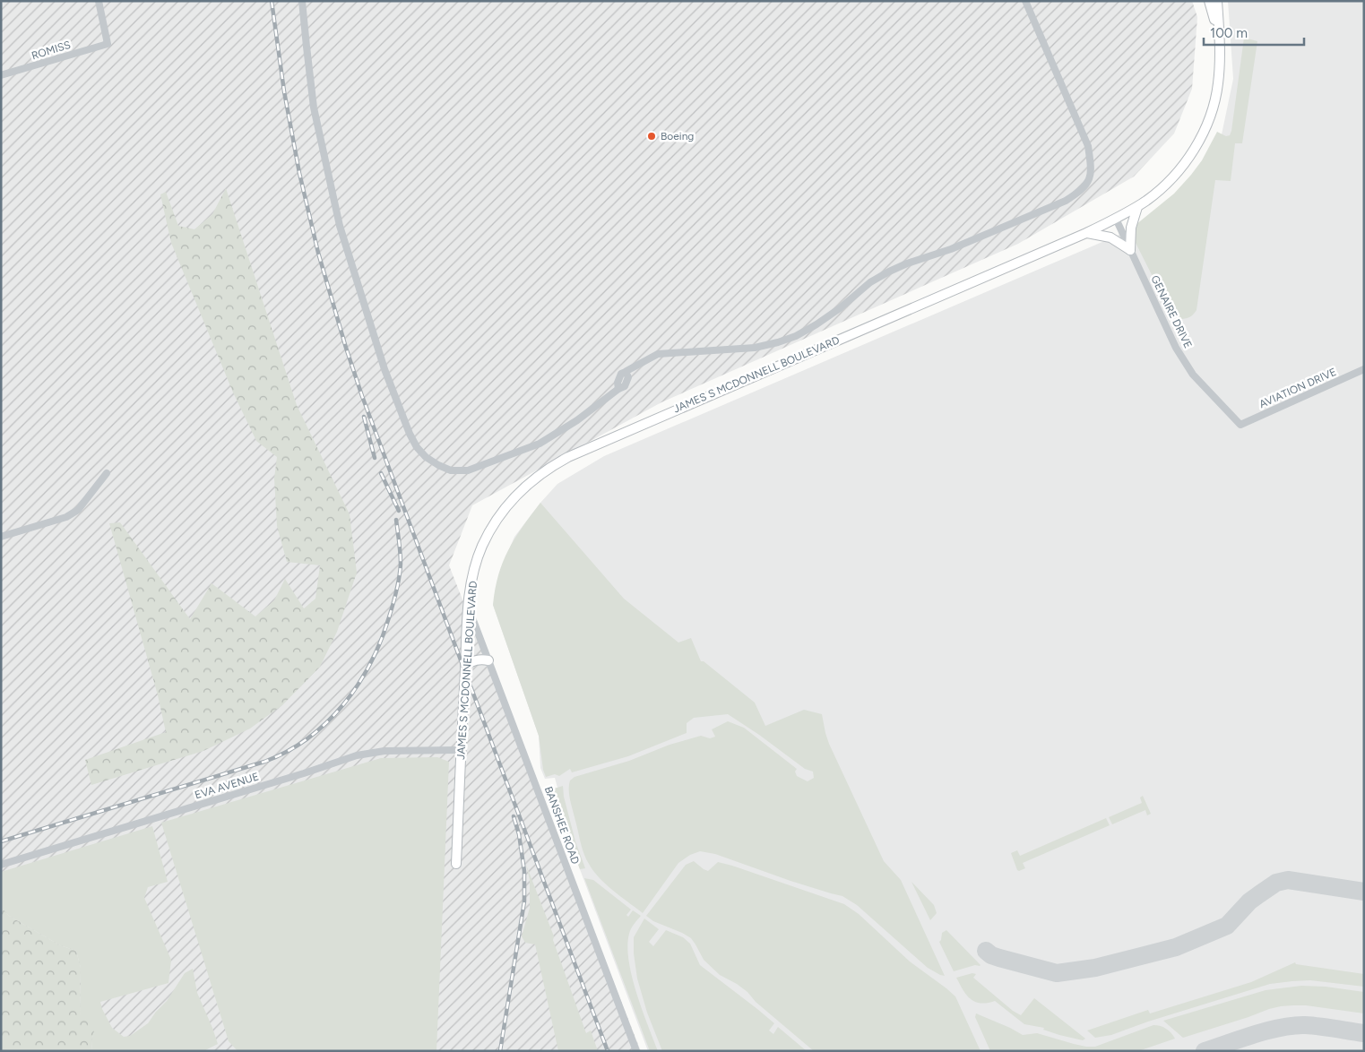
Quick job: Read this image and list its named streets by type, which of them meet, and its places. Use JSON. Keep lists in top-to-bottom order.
{
  "streets": {
    "main road": ["JAMES S MCDONNELL BOULEVARD"],
    "street": [
      "ROMISS",
      "GENAIRE DRIVE",
      "AVIATION DRIVE",
      "EVA AVENUE",
      "BANSHEE ROAD"
    ]
  },
  "crossings": [
    ["GENAIRE DRIVE", "JAMES S MCDONNELL BOULEVARD"],
    ["GENAIRE DRIVE", "AVIATION DRIVE"],
    ["JAMES S MCDONNELL BOULEVARD", "EVA AVENUE"],
    ["JAMES S MCDONNELL BOULEVARD", "BANSHEE ROAD"]
  ],
  "places": ["Boeing"],
  "scale_bar": "100 m"
}
